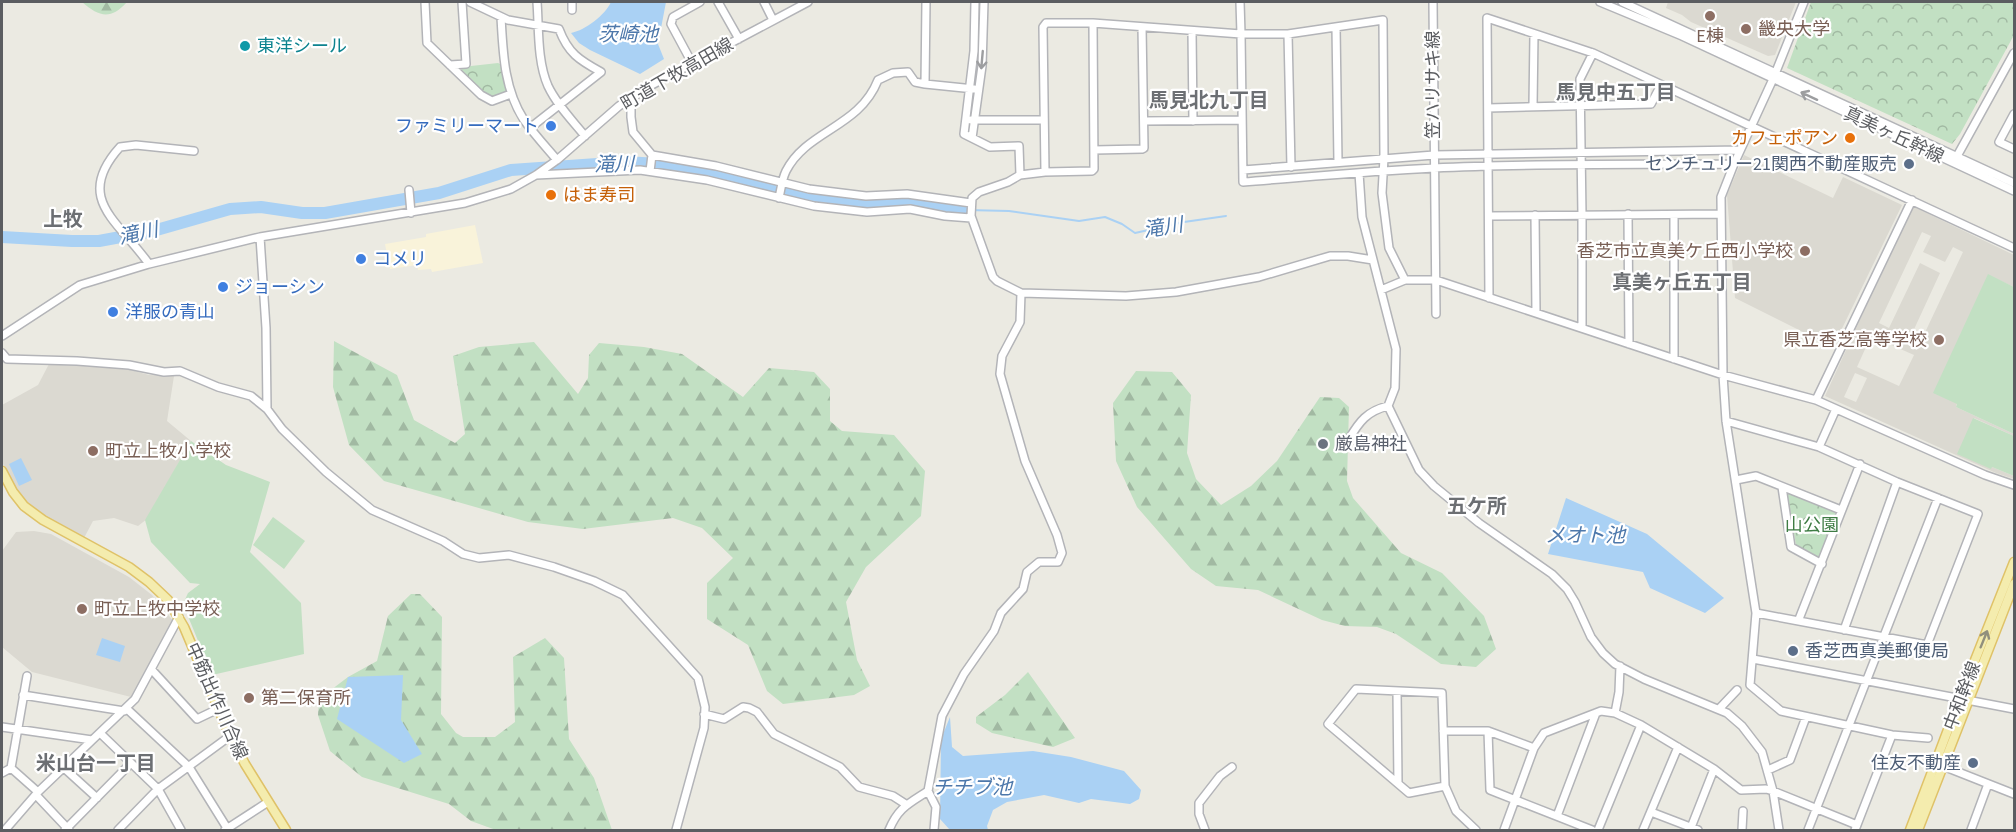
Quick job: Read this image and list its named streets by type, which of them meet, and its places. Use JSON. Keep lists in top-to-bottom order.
{
  "streets": {
    "main road": ["中和幹線", "中筋出作川合線"],
    "street": ["町道下牧高田線", "笠ハリサキ線", "真美ヶ丘幹線"]
  },
  "districts": [
    "馬見中五丁目",
    "馬見北九丁目",
    "上牧",
    "真美ヶ丘五丁目",
    "五ケ所",
    "米山台一丁目"
  ],
  "water": [
    "茨崎池",
    "滝川",
    "メオト池",
    "チチブ池"
  ],
  "parks": ["山公園"],
  "places": [
    "E棟",
    "畿央大学",
    "東洋シール",
    "ファミリーマート",
    "カフェポアン",
    "センチュリー21関西不動産販売",
    "はま寿司",
    "香芝市立真美ケ丘西小学校",
    "コメリ",
    "ジョーシン",
    "洋服の青山",
    "県立香芝高等学校",
    "厳島神社",
    "町立上牧小学校",
    "町立上牧中学校",
    "香芝西真美郵便局",
    "第二保育所",
    "住友不動産"
  ]
}
